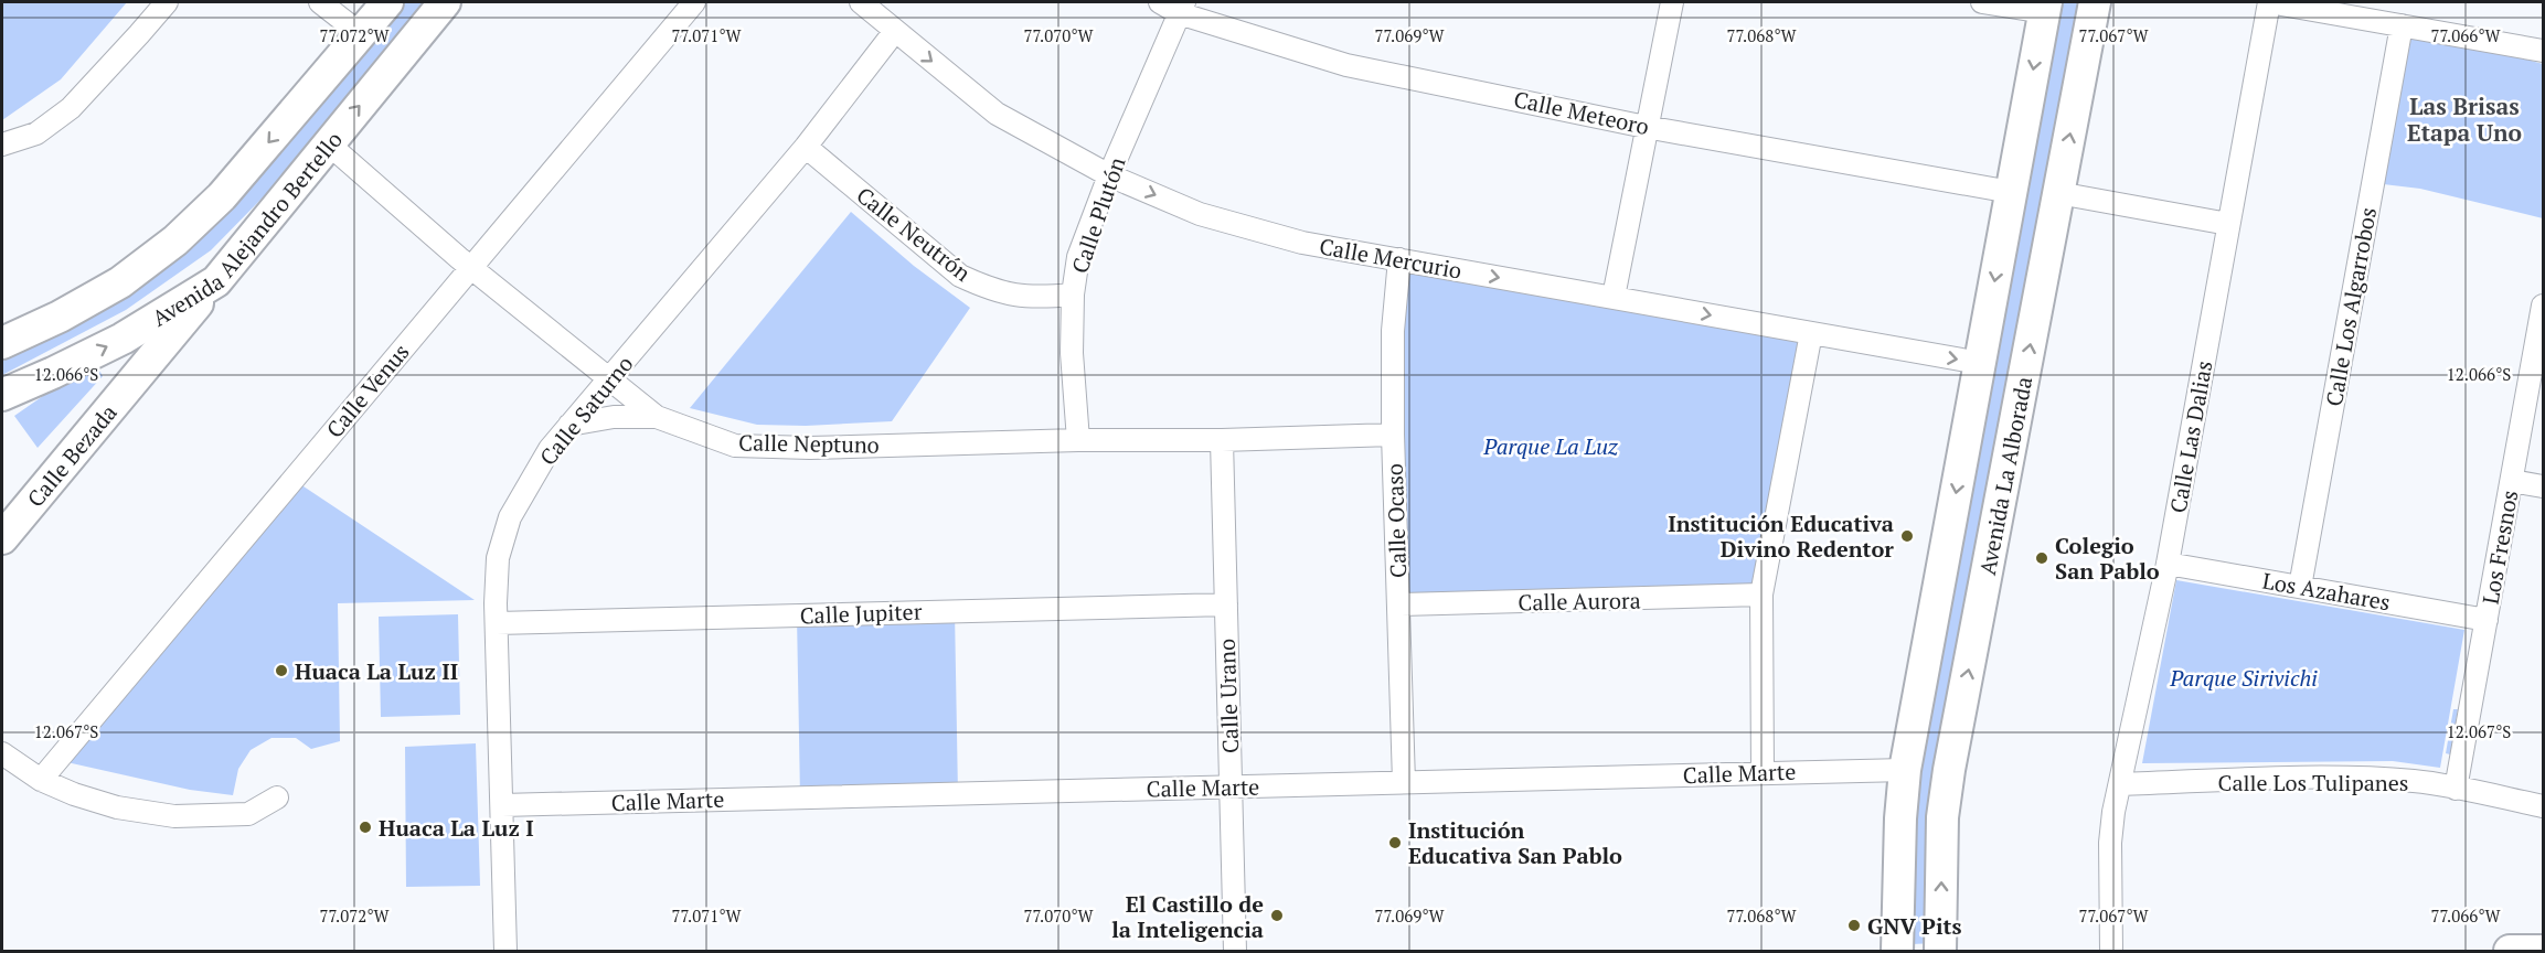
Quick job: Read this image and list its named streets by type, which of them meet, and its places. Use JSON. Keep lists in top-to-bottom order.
{
  "streets": {
    "main road": ["Avenida Alejandro Bertello", "Calle Bezada", "Avenida La Alborada"],
    "street": [
      "Calle Meteoro",
      "Calle Plutón",
      "Calle Neutrón",
      "Calle Mercurio",
      "Calle Los Algarrobos",
      "Calle Venus",
      "Calle Saturno",
      "Calle Las Dalias",
      "Calle Neptuno",
      "Calle Ocaso",
      "Los Fresnos",
      "Los Azahares",
      "Calle Aurora",
      "Calle Jupiter",
      "Calle Urano",
      "Calle Marte",
      "Calle Los Tulipanes"
    ]
  },
  "crossings": [
    ["Calle Meteoro", "Calle Plutón"],
    ["Calle Plutón", "Calle Neutrón"],
    ["Calle Plutón", "Calle Mercurio"],
    ["Calle Plutón", "Calle Neptuno"],
    ["Avenida Alejandro Bertello", "Calle Neptuno"],
    ["Avenida Alejandro Bertello", "Calle Bezada"],
    ["Calle Neutrón", "Calle Saturno"],
    ["Calle Mercurio", "Calle Saturno"],
    ["Calle Mercurio", "Calle Ocaso"],
    ["Calle Los Algarrobos", "Los Azahares"],
    ["Calle Venus", "Calle Neptuno"],
    ["Calle Saturno", "Calle Neptuno"],
    ["Calle Saturno", "Calle Jupiter"],
    ["Calle Saturno", "Calle Marte"],
    ["Calle Las Dalias", "Los Azahares"],
    ["Calle Las Dalias", "Calle Los Tulipanes"],
    ["Calle Neptuno", "Calle Ocaso"],
    ["Calle Neptuno", "Calle Urano"],
    ["Calle Ocaso", "Calle Aurora"],
    ["Calle Ocaso", "Calle Marte"],
    ["Los Fresnos", "Los Azahares"],
    ["Los Fresnos", "Calle Los Tulipanes"],
    ["Calle Jupiter", "Calle Urano"],
    ["Calle Urano", "Calle Marte"]
  ],
  "one_way": ["Calle Mercurio"],
  "districts": ["Las Brisas Etapa Uno"],
  "parks": ["Parque La Luz", "Parque Sirivichi"],
  "places": [
    "Institución Educativa Divino Redentor",
    "Colegio San Pablo",
    "Huaca La Luz II",
    "Huaca La Luz I",
    "Institución Educativa San Pablo",
    "El Castillo de la Inteligencia",
    "GNV Pits"
  ],
  "coordinates": [
    "77.072°W",
    "77.071°W",
    "77.070°W",
    "77.069°W",
    "77.068°W",
    "77.067°W",
    "77.066°W",
    "12.066°S",
    "12.067°S"
  ]
}
